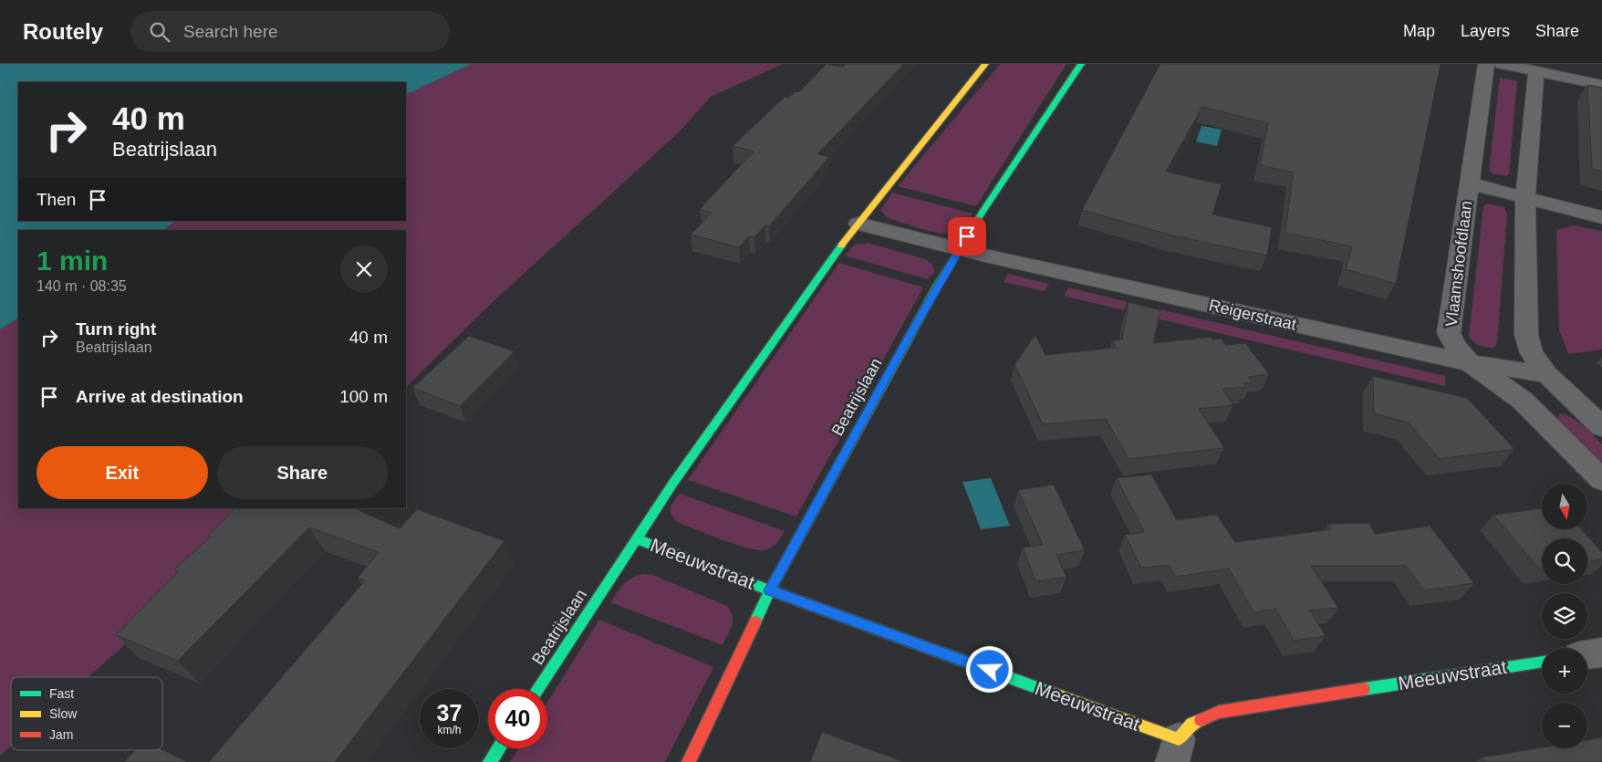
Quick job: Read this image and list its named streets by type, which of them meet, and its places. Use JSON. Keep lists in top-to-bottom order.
{
  "streets": {
    "street": [
      "Vlaamshoofdlaan",
      "Reigerstraat",
      "Beatrijslaan",
      "Meeuwstraat"
    ]
  },
  "crossings": [
    ["Vlaamshoofdlaan", "Reigerstraat"],
    ["Reigerstraat", "Beatrijslaan"],
    ["Beatrijslaan", "Meeuwstraat"]
  ],
  "legend": ["Fast", "Slow", "Jam"],
  "north": "bottom",
  "page": {
    "header": "Routely",
    "search": "Search here",
    "nav": ["Map", "Layers", "Share"],
    "turn": ["40 m", "Beatrijslaan"],
    "then": "Then",
    "heading": ["1 min", "140 m · 08:35"],
    "list": [
      {
        "name": "Turn right",
        "note": "Beatrijslaan",
        "value": "40 m"
      },
      {
        "name": "Arrive at destination",
        "value": "100 m"
      }
    ],
    "buttons": ["Exit", "Share"],
    "map_buttons": ["+", "−"],
    "speed": "37 km/h",
    "limit": "40"
  }
}
